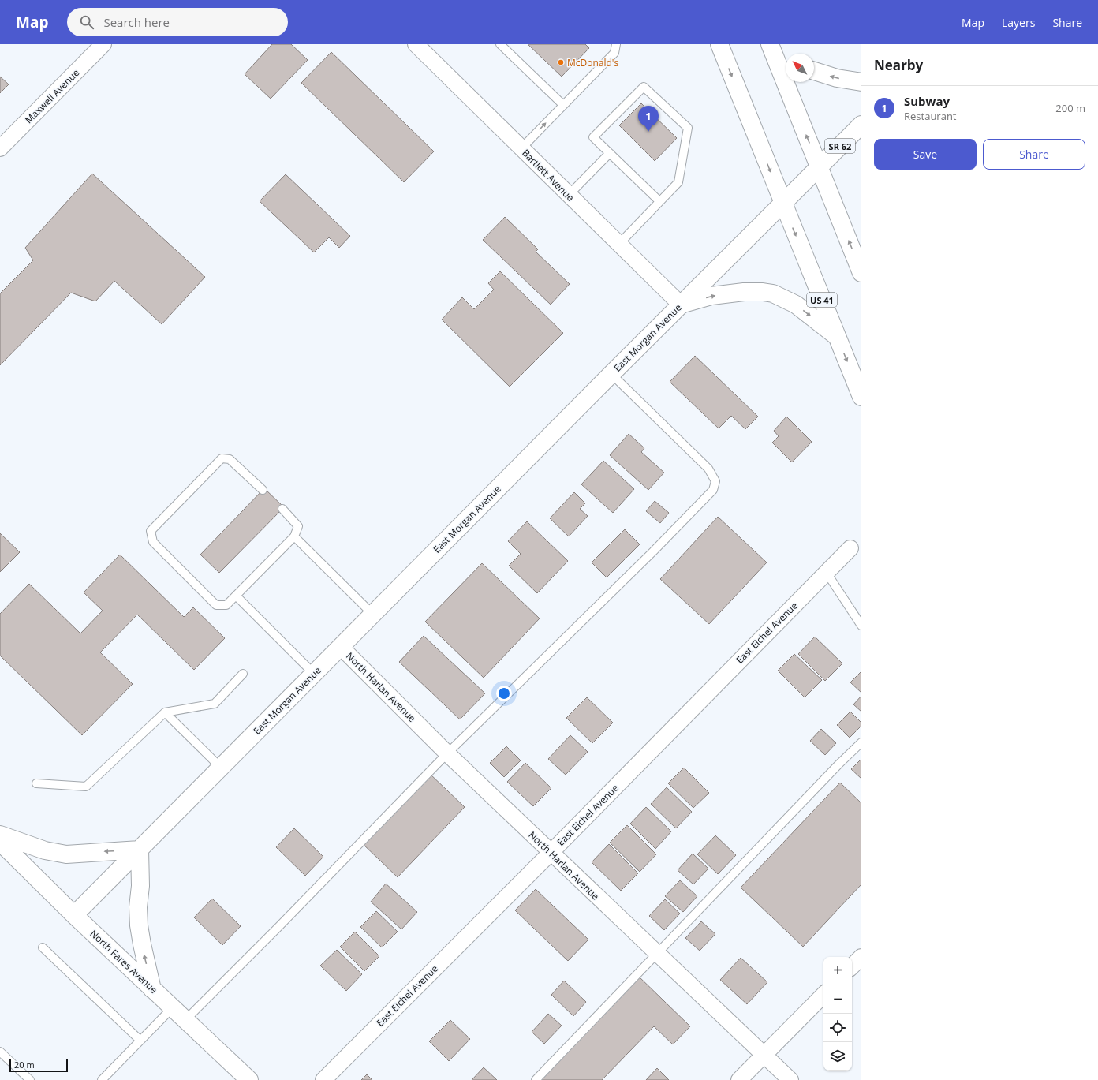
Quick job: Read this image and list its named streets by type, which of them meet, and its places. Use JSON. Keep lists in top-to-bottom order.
{
  "streets": {
    "main road": [
      "SR 62",
      "US 41",
      "East Morgan Avenue",
      "North Fares Avenue"
    ],
    "street": [
      "Maxwell Avenue",
      "Bartlett Avenue",
      "East Eichel Avenue",
      "North Harlan Avenue"
    ]
  },
  "crossings": [
    ["Bartlett Avenue", "East Morgan Avenue"],
    ["US 41", "East Morgan Avenue"],
    ["East Morgan Avenue", "North Harlan Avenue"],
    ["East Morgan Avenue", "North Fares Avenue"],
    ["East Eichel Avenue", "North Harlan Avenue"]
  ],
  "places": ["McDonald's"],
  "scale_bar": "20 m",
  "north": "top left",
  "page": {
    "header": "Map",
    "search": "Search here",
    "nav": ["Map", "Layers", "Share"],
    "heading": "Nearby",
    "list": [
      {
        "mark": "1",
        "name": "Subway",
        "note": "Restaurant",
        "value": "200 m"
      }
    ],
    "pins": "1",
    "buttons": ["Save", "Share"],
    "map_buttons": ["+", "−"],
    "scale": "20 m"
  }
}
